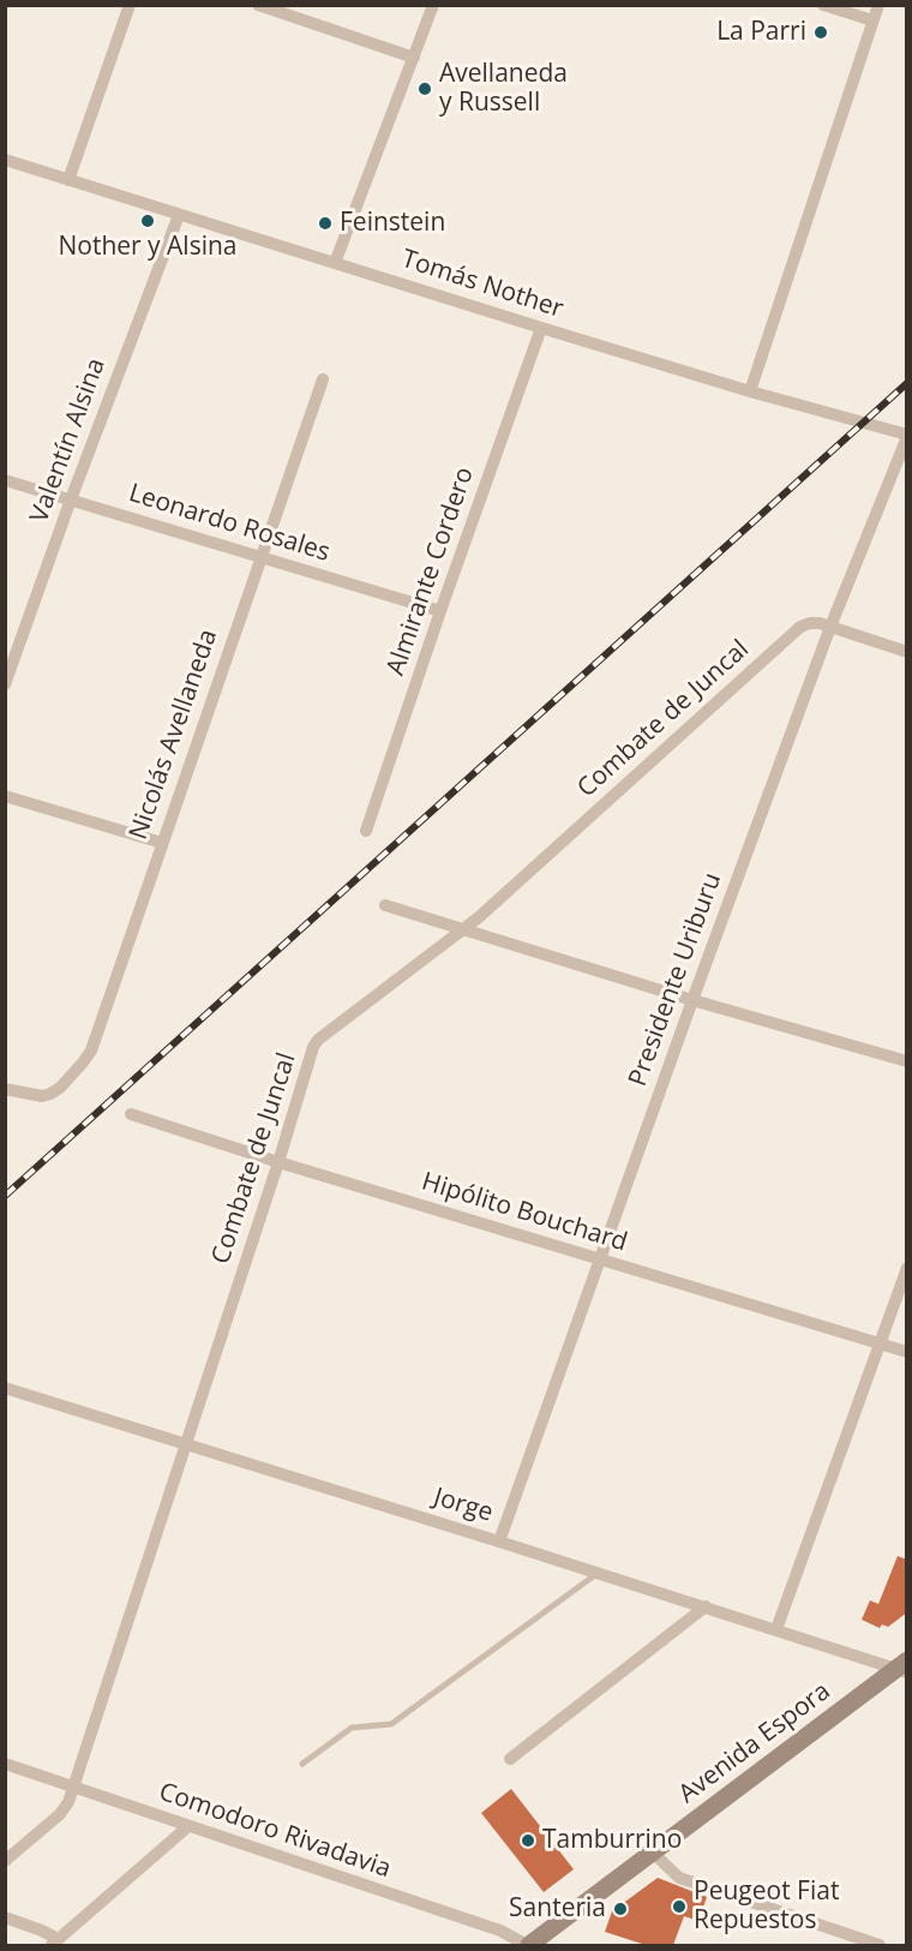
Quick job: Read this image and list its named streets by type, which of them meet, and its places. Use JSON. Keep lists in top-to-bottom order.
{
  "streets": {
    "main road": ["Avenida Espora"],
    "street": [
      "Tomás Nother",
      "Valentín Alsina",
      "Leonardo Rosales",
      "Almirante Cordero",
      "Combate de Juncal",
      "Nicolás Avellaneda",
      "Presidente Uriburu",
      "Hipólito Bouchard",
      "Jorge",
      "Comodoro Rivadavia"
    ]
  },
  "crossings": [
    ["Tomás Nother", "Valentín Alsina"],
    ["Tomás Nother", "Almirante Cordero"],
    ["Tomás Nother", "Presidente Uriburu"],
    ["Valentín Alsina", "Leonardo Rosales"],
    ["Leonardo Rosales", "Almirante Cordero"],
    ["Leonardo Rosales", "Nicolás Avellaneda"],
    ["Combate de Juncal", "Presidente Uriburu"],
    ["Combate de Juncal", "Hipólito Bouchard"],
    ["Combate de Juncal", "Jorge"],
    ["Combate de Juncal", "Comodoro Rivadavia"],
    ["Presidente Uriburu", "Hipólito Bouchard"],
    ["Presidente Uriburu", "Jorge"],
    ["Jorge", "Avenida Espora"],
    ["Avenida Espora", "Comodoro Rivadavia"]
  ],
  "places": [
    "La Parri",
    "Avellaneda y Russell",
    "Nother y Alsina",
    "Feinstein",
    "Tamburrino",
    "Peugeot Fiat Repuestos",
    "Santeria"
  ]
}
